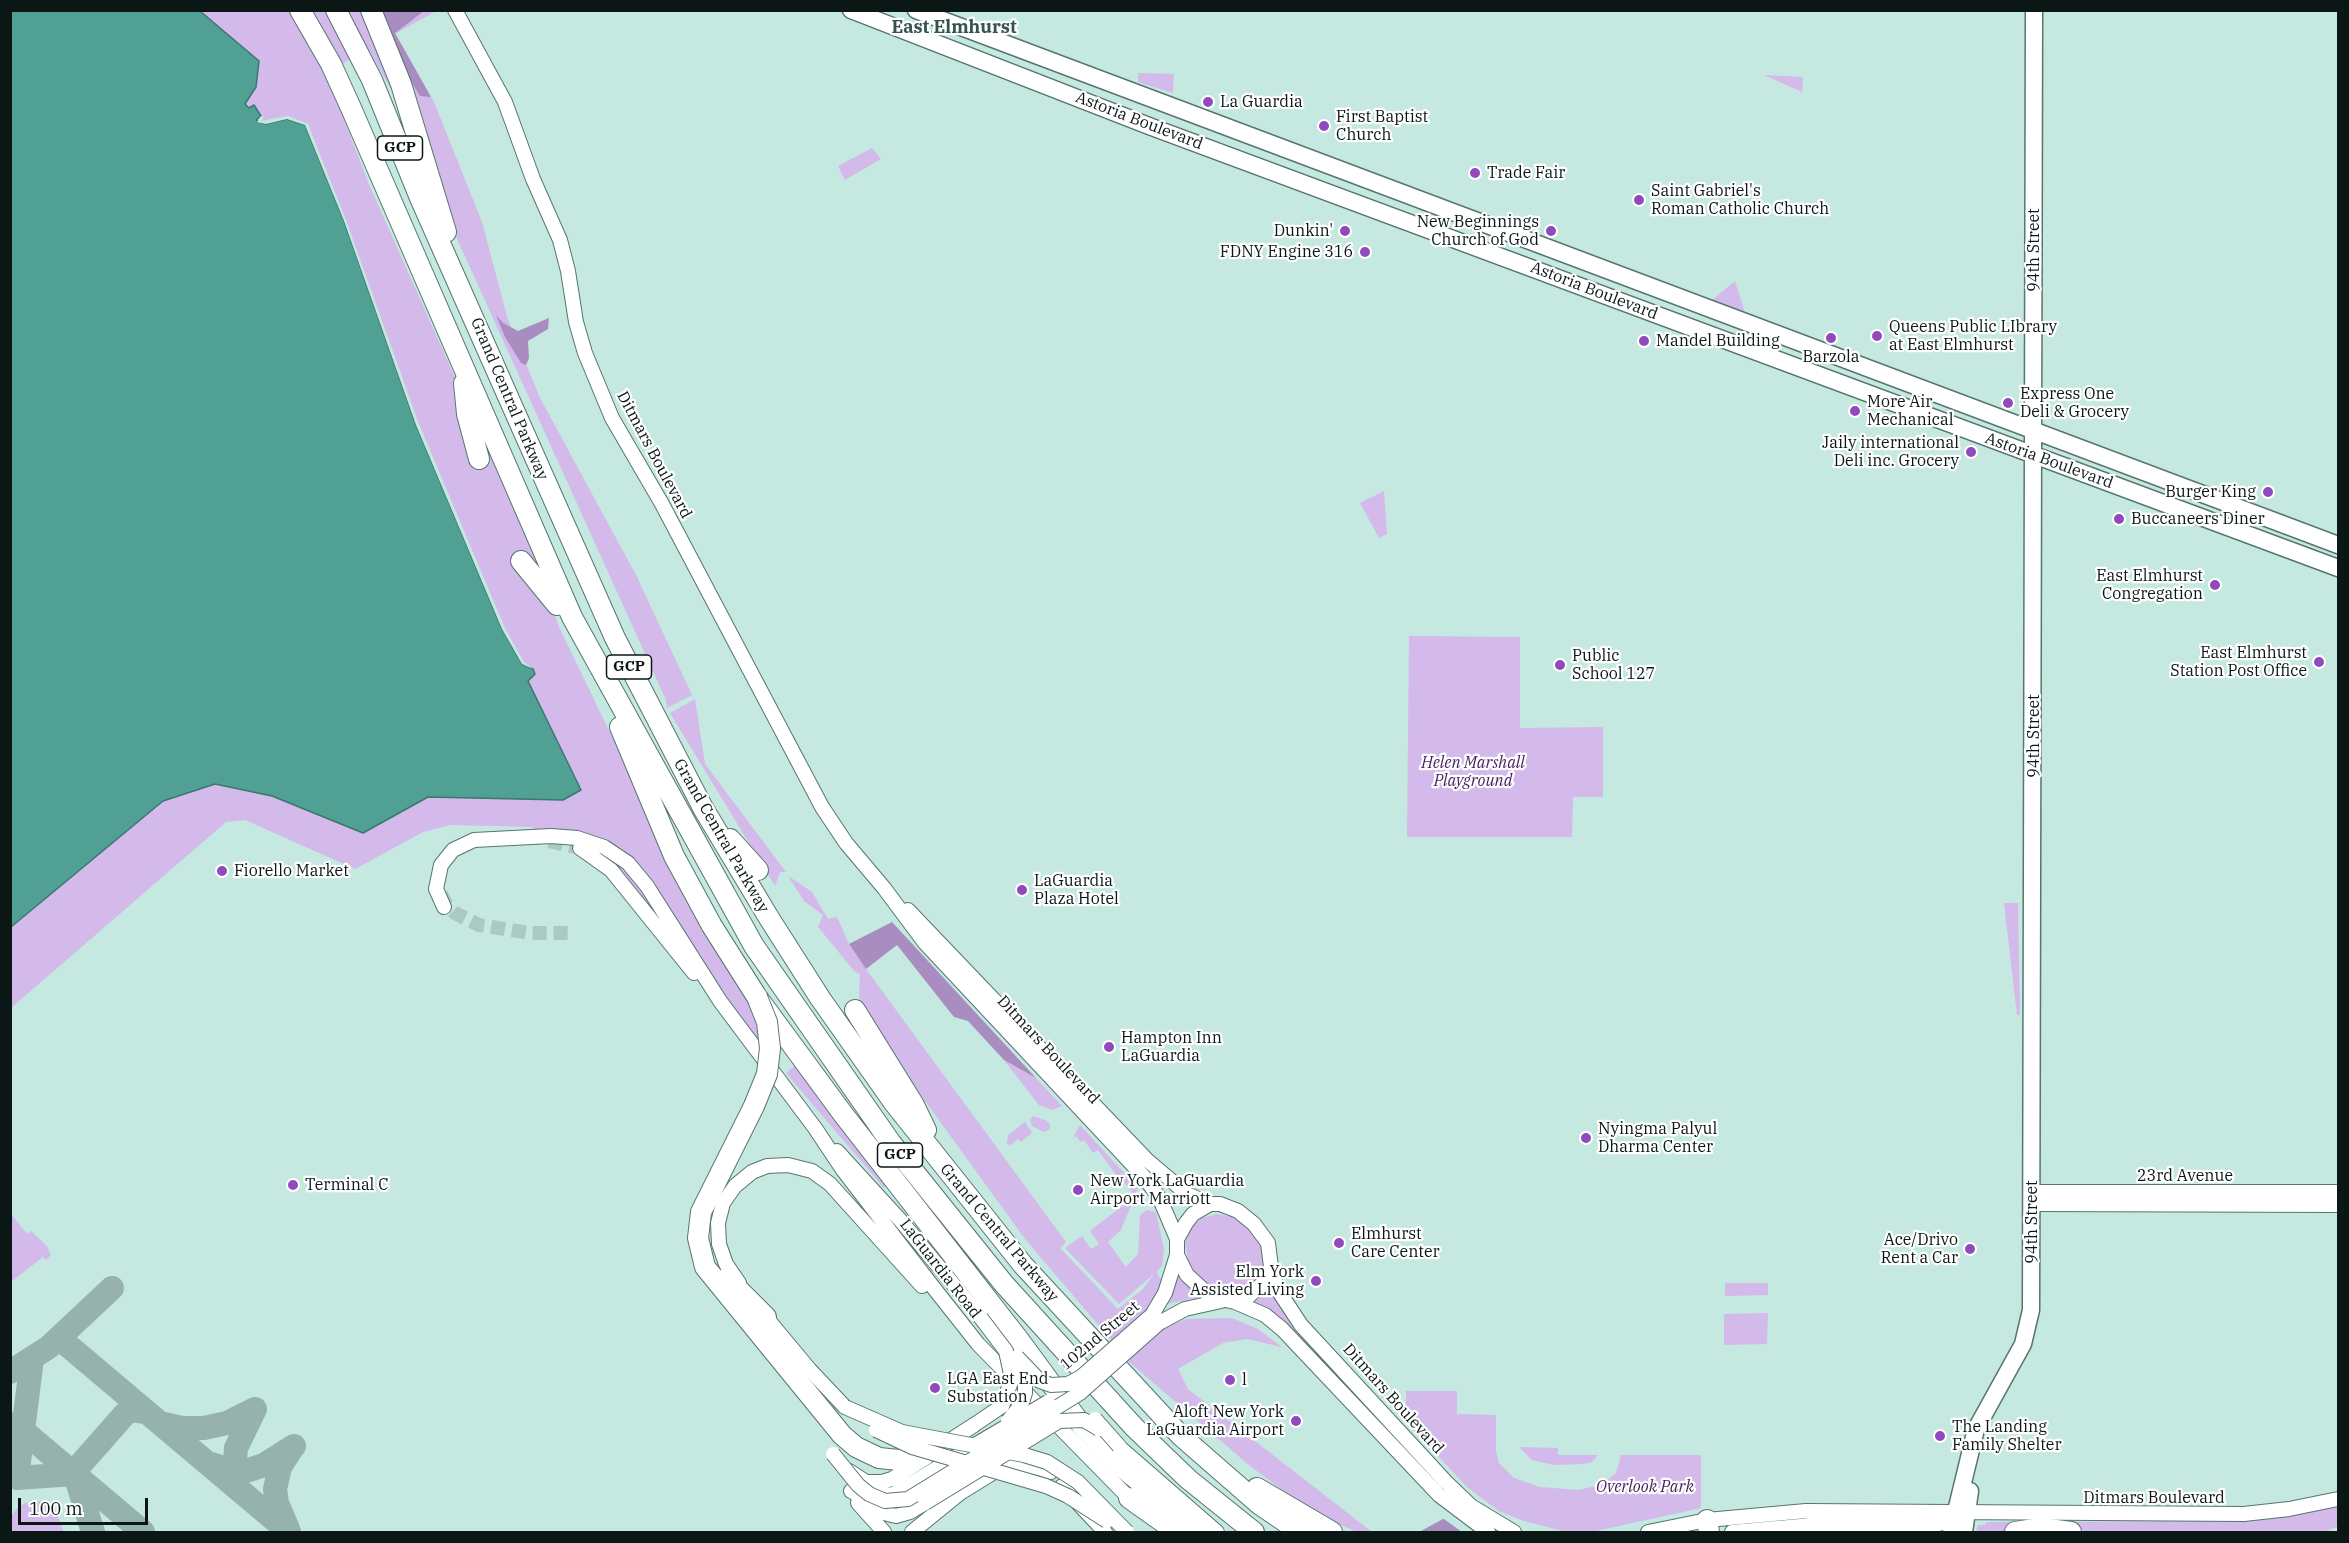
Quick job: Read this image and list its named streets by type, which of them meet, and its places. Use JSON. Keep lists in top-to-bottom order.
{
  "streets": {
    "highway": ["GCP", "Grand Central Parkway"],
    "main road": ["Astoria Boulevard", "94th Street"],
    "street": [
      "Ditmars Boulevard",
      "23rd Avenue",
      "LaGuardia Road",
      "102nd Street"
    ]
  },
  "crossings": [
    ["Astoria Boulevard", "94th Street"],
    ["94th Street", "Ditmars Boulevard"],
    ["94th Street", "23rd Avenue"],
    ["Ditmars Boulevard", "102nd Street"]
  ],
  "districts": ["East Elmhurst"],
  "parks": ["Helen Marshall Playground", "Overlook Park"],
  "places": [
    "La Guardia",
    "First Baptist Church",
    "Trade Fair",
    "Saint Gabriel's Roman Catholic Church",
    "Dunkin'",
    "New Beginnings Church of God",
    "FDNY Engine 316",
    "Queens Public LIbrary at East Elmhurst",
    "Barzola",
    "Mandel Building",
    "Express One Deli & Grocery",
    "More Air Mechanical",
    "Jaily international Deli inc. Grocery",
    "Burger King",
    "Buccaneers Diner",
    "East Elmhurst Congregation",
    "East Elmhurst Station Post Office",
    "Public School 127",
    "Fiorello Market",
    "LaGuardia Plaza Hotel",
    "Hampton Inn LaGuardia",
    "Nyingma Palyul Dharma Center",
    "Terminal C",
    "New York LaGuardia Airport Marriott",
    "Elmhurst Care Center",
    "Ace/Drivo Rent a Car",
    "Elm York Assisted Living",
    "l",
    "LGA East End Substation",
    "Aloft New York LaGuardia Airport",
    "The Landing Family Shelter"
  ],
  "scale_bar": "100 m"
}
